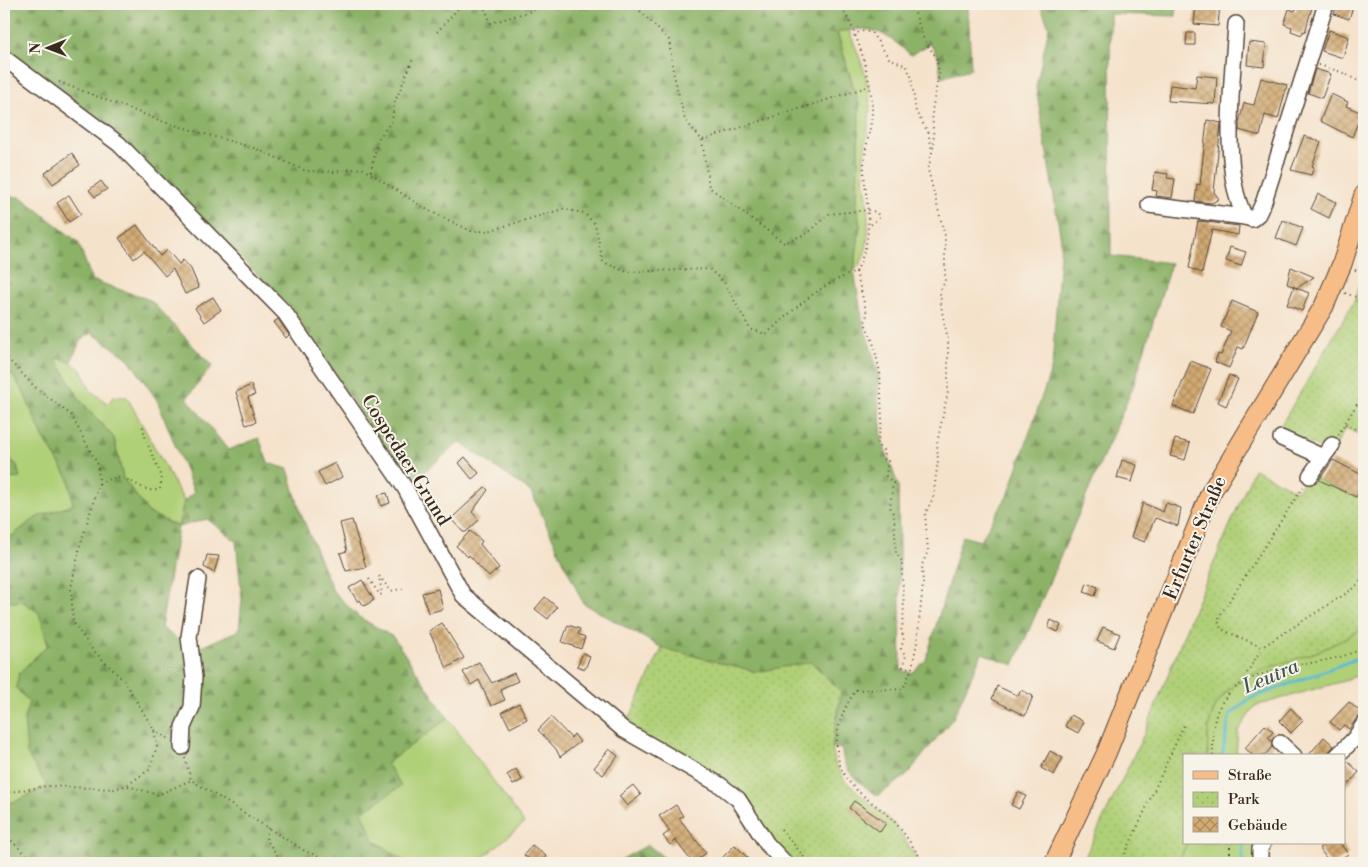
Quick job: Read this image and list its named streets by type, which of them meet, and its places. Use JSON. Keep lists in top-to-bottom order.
{
  "streets": {
    "main road": ["Erfurter Straße"],
    "street": ["Cospedaer Grund"]
  },
  "water": ["Leutra"],
  "legend": ["Straße", "Park", "Gebäude"],
  "north": "left"
}
